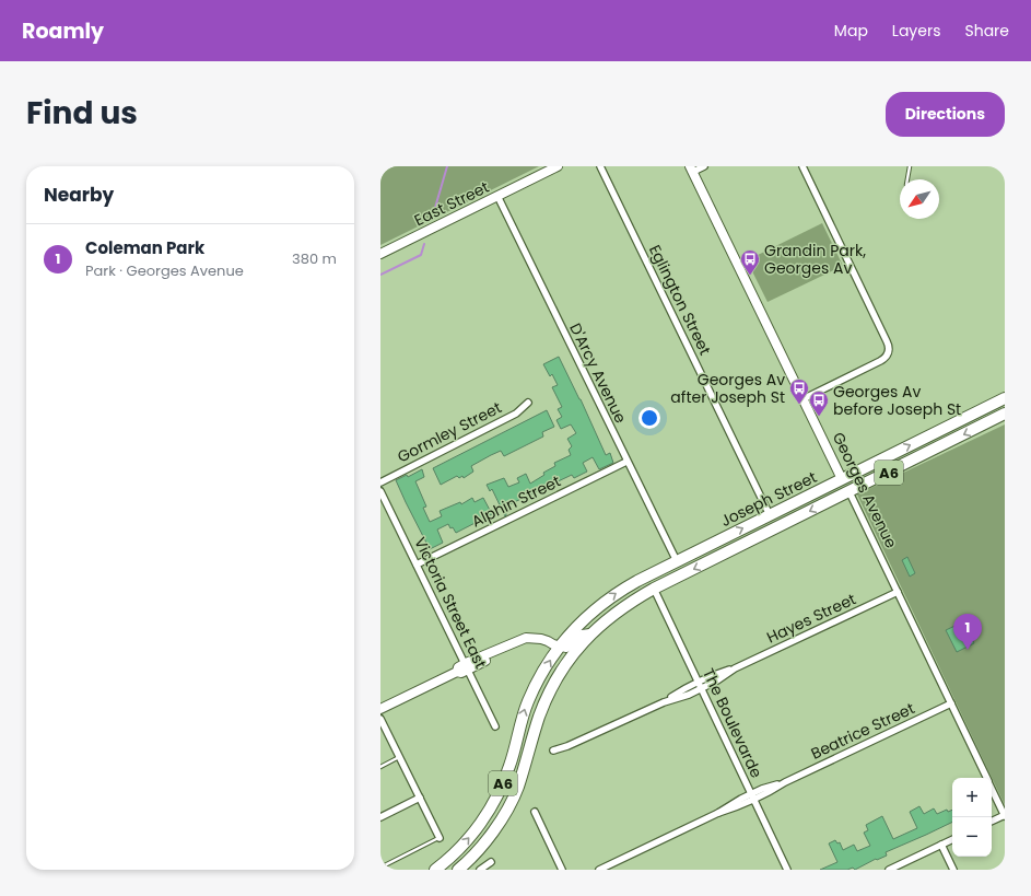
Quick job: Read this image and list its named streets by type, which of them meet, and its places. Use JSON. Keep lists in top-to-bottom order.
{
  "streets": {
    "highway": ["A6", "Georges Avenue", "Joseph Street"],
    "main road": ["East Street"],
    "street": [
      "Eglington Street",
      "D'Arcy Avenue",
      "Gormley Street",
      "Alphin Street",
      "Victoria Street East",
      "Hayes Street",
      "The Boulevarde",
      "Beatrice Street"
    ]
  },
  "crossings": [
    ["East Street", "D'Arcy Avenue"],
    ["Eglington Street", "Joseph Street"],
    ["D'Arcy Avenue", "Joseph Street"],
    ["D'Arcy Avenue", "Alphin Street"],
    ["A6", "Joseph Street"],
    ["Georges Avenue", "Joseph Street"],
    ["Georges Avenue", "Hayes Street"],
    ["Georges Avenue", "Beatrice Street"],
    ["Joseph Street", "The Boulevarde"],
    ["Alphin Street", "Victoria Street East"],
    ["Hayes Street", "The Boulevarde"],
    ["The Boulevarde", "Beatrice Street"]
  ],
  "places": {
    "bus stop": ["Grandin Park, Georges Av", "Georges Av after Joseph St", "Georges Av before Joseph St"]
  },
  "north": "bottom left",
  "page": {
    "header": "Roamly",
    "nav": ["Map", "Layers", "Share"],
    "title": "Find us",
    "buttons": "Directions",
    "heading": "Nearby",
    "list": [
      {
        "mark": "1",
        "name": "Coleman Park",
        "note": "Park · Georges Avenue",
        "value": "380 m"
      }
    ],
    "pins": "1",
    "map_buttons": ["+", "−"]
  }
}
